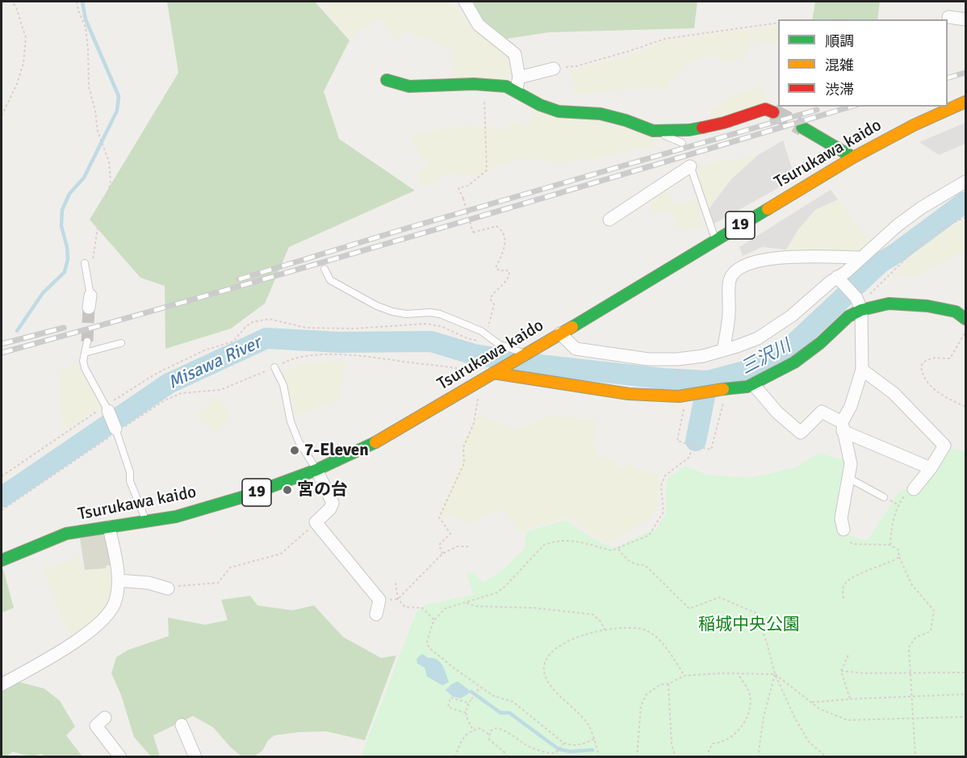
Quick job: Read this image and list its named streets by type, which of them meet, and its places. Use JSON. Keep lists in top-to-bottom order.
{
  "streets": {
    "main road": ["Tsurukawa kaido", "19"]
  },
  "water": ["三沢川", "Misawa River"],
  "parks": ["稲城中央公園"],
  "places": ["7-Eleven", "宮の台"],
  "legend": ["順調", "混雑", "渋滞"]
}
